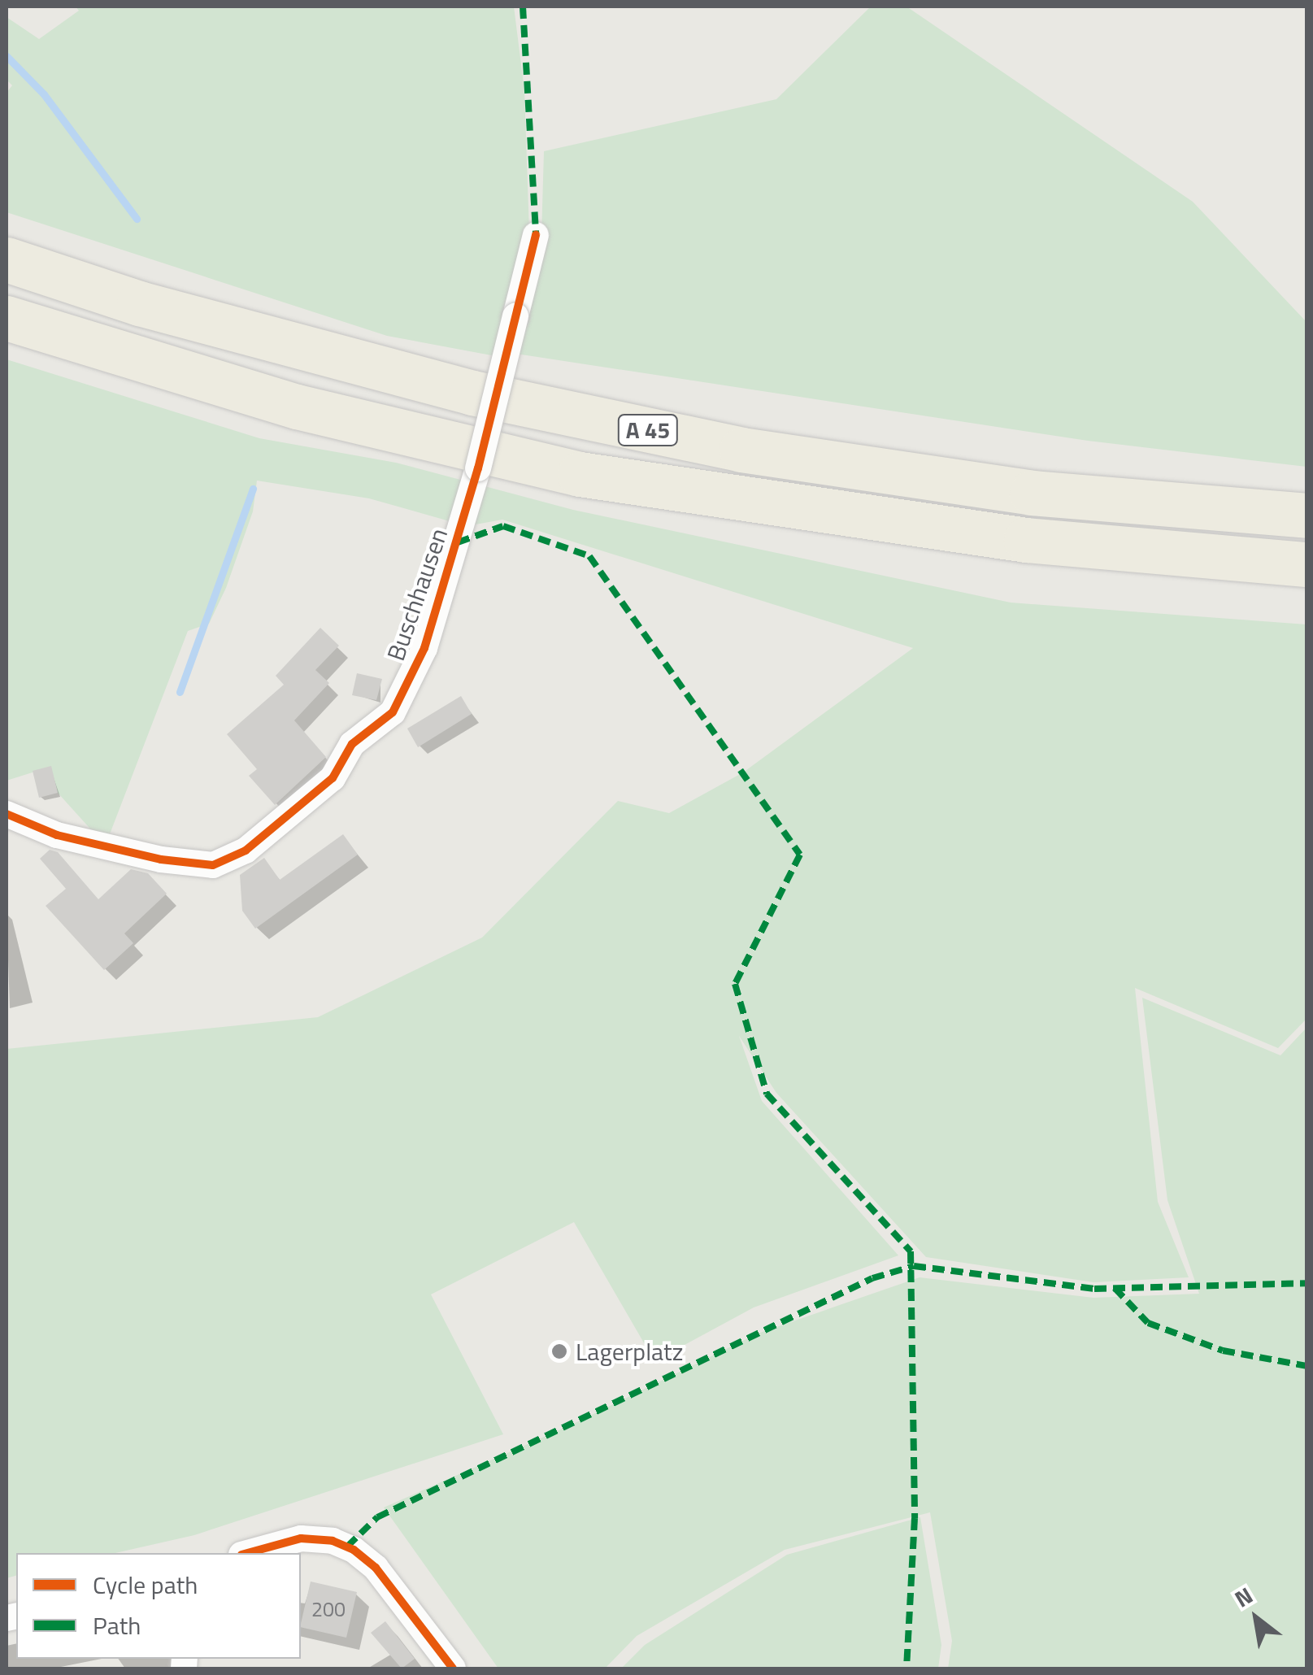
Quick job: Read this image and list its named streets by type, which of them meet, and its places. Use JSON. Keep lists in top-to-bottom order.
{
  "streets": {
    "highway": ["A 45"],
    "street": ["Buschhausen"]
  },
  "places": ["Lagerplatz"],
  "house_numbers": ["200"],
  "legend": ["Cycle path", "Path"],
  "north": "top left"
}
